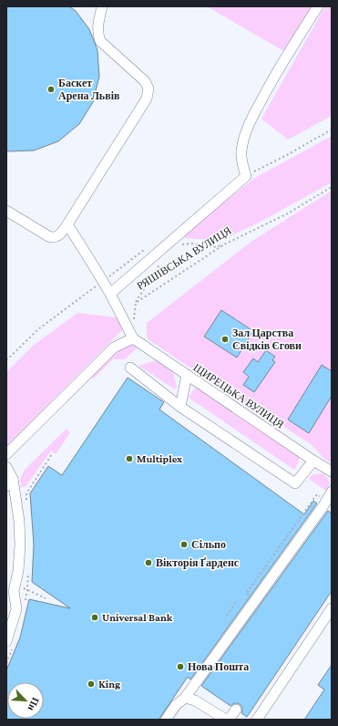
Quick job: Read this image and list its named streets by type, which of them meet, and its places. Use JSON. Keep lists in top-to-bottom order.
{
  "streets": {
    "street": ["ЩИРЕЦЬКА ВУЛИЦЯ"],
    "path": ["РЯШІВСЬКА ВУЛИЦЯ"]
  },
  "crossings": [
    ["РЯШІВСЬКА ВУЛИЦЯ", "ЩИРЕЦЬКА ВУЛИЦЯ"]
  ],
  "places": [
    "Баскет Арена Львів",
    "Зал Царства Свідків Єгови",
    "Multiplex",
    "Сільпо",
    "Вікторія Ґарденс",
    "Universal Bank",
    "Нова Пошта",
    "King"
  ],
  "north": "bottom right"
}
